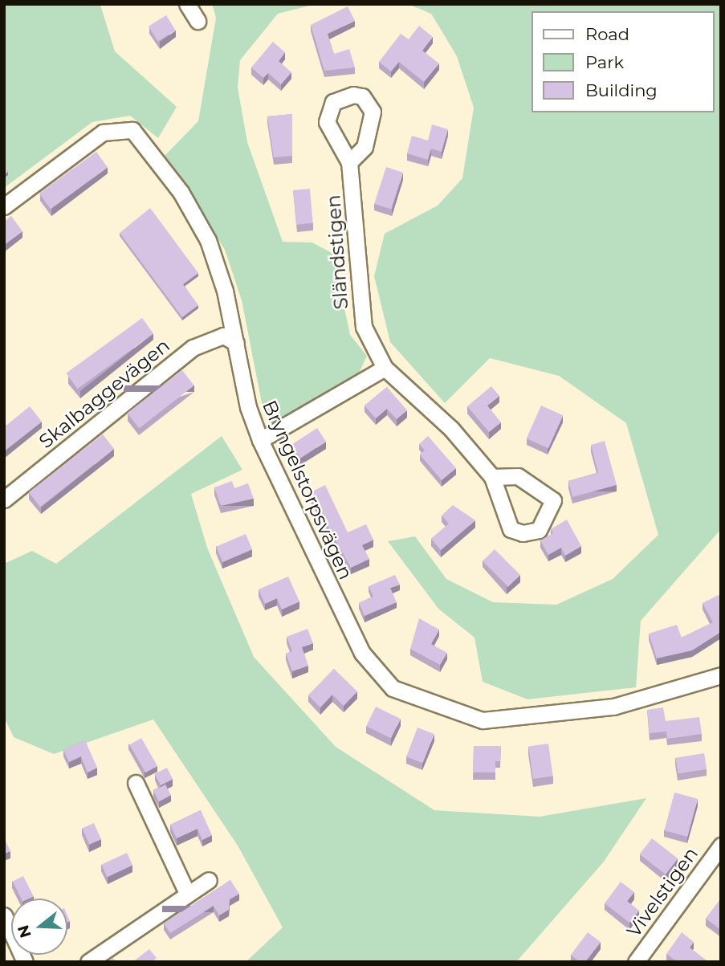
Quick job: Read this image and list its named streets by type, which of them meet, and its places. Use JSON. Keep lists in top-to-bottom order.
{
  "streets": {
    "street": [
      "Sländstigen",
      "Skalbaggevägen",
      "Bryngelstorpsvägen",
      "Vivelstigen"
    ]
  },
  "crossings": [
    ["Skalbaggevägen", "Bryngelstorpsvägen"]
  ],
  "legend": ["Road", "Park", "Building"],
  "north": "left"
}
